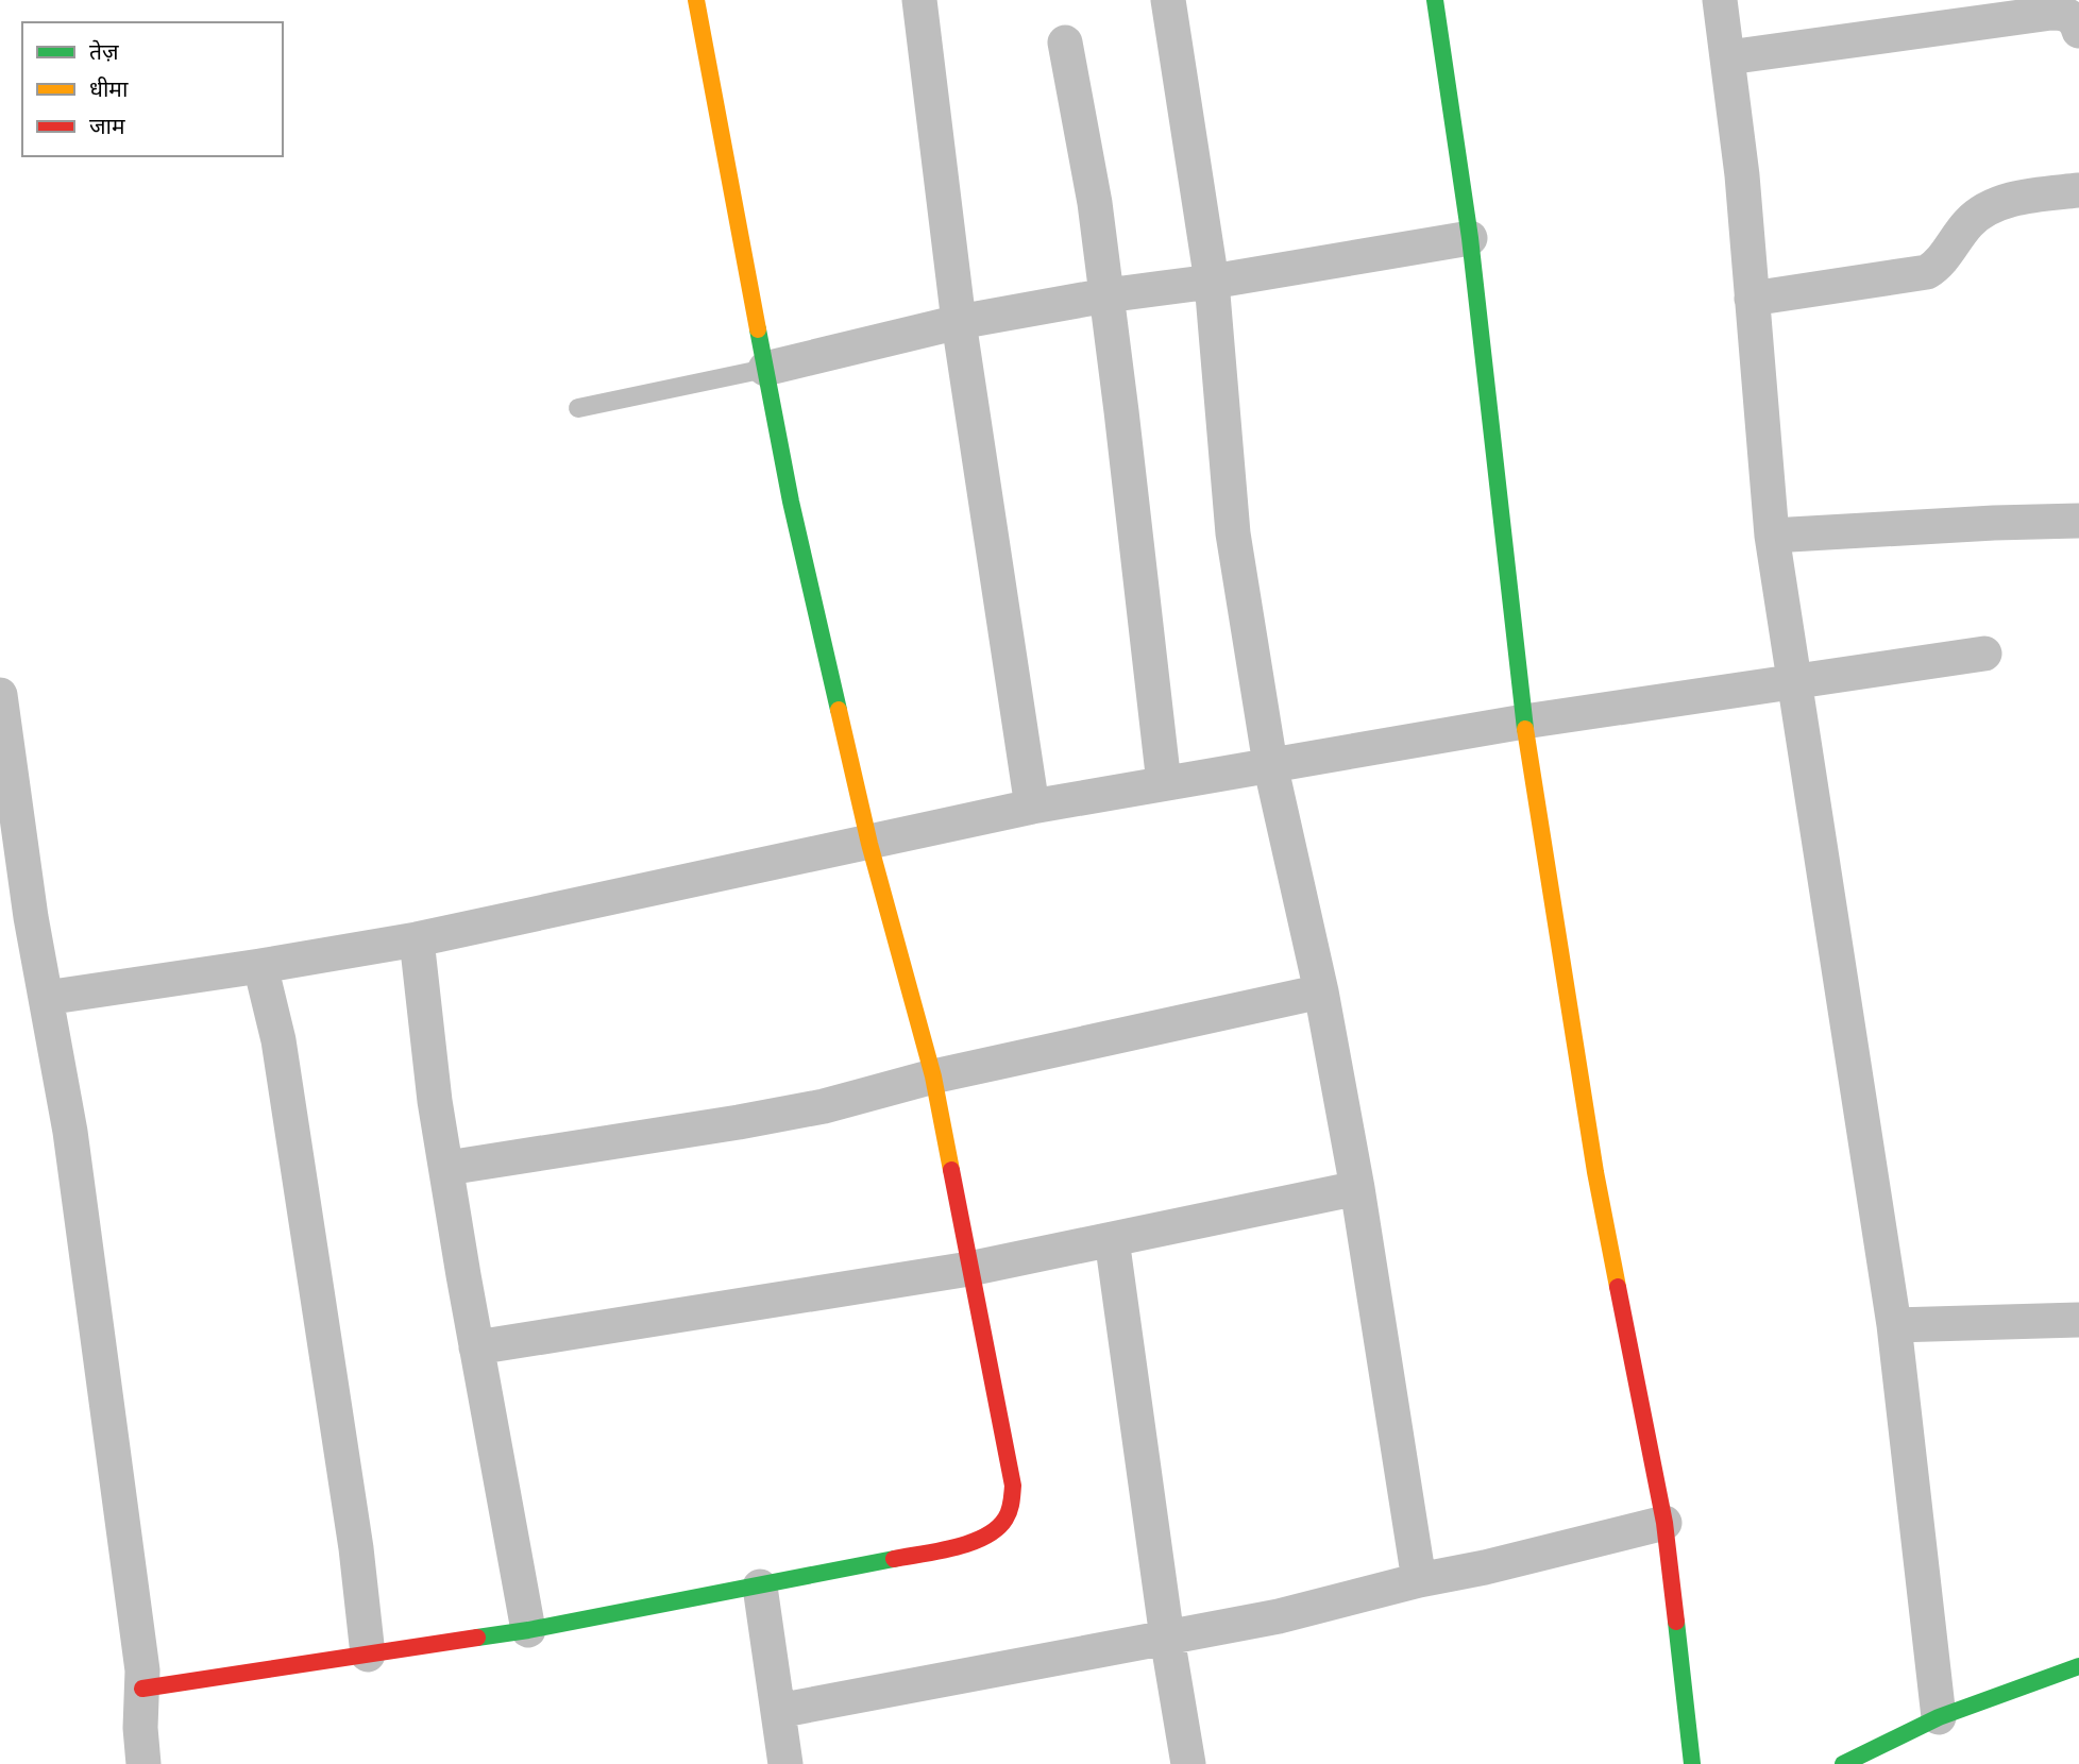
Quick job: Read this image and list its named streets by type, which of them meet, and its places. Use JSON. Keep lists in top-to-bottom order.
{
  "legend": ["तेज़", "धीमा", "जाम"]
}
